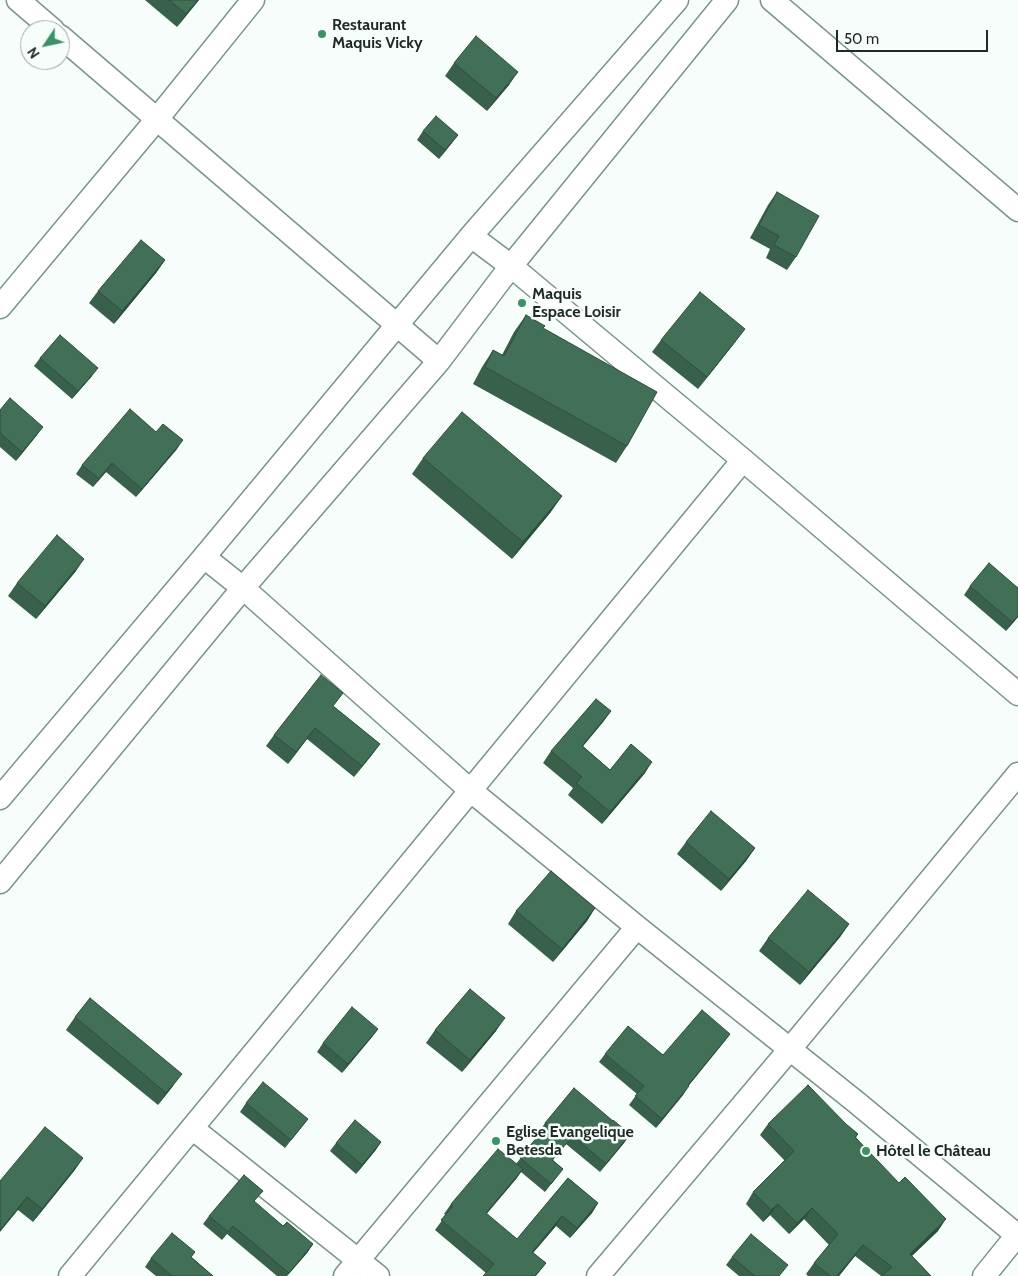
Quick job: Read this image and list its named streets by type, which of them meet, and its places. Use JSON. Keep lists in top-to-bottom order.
{
  "places": [
    "Restaurant Maquis Vicky",
    "Maquis Espace Loisir",
    "Eglise Evangelique Betesda",
    "Hôtel le Château"
  ],
  "scale_bar": "50 m",
  "north": "bottom left"
}
